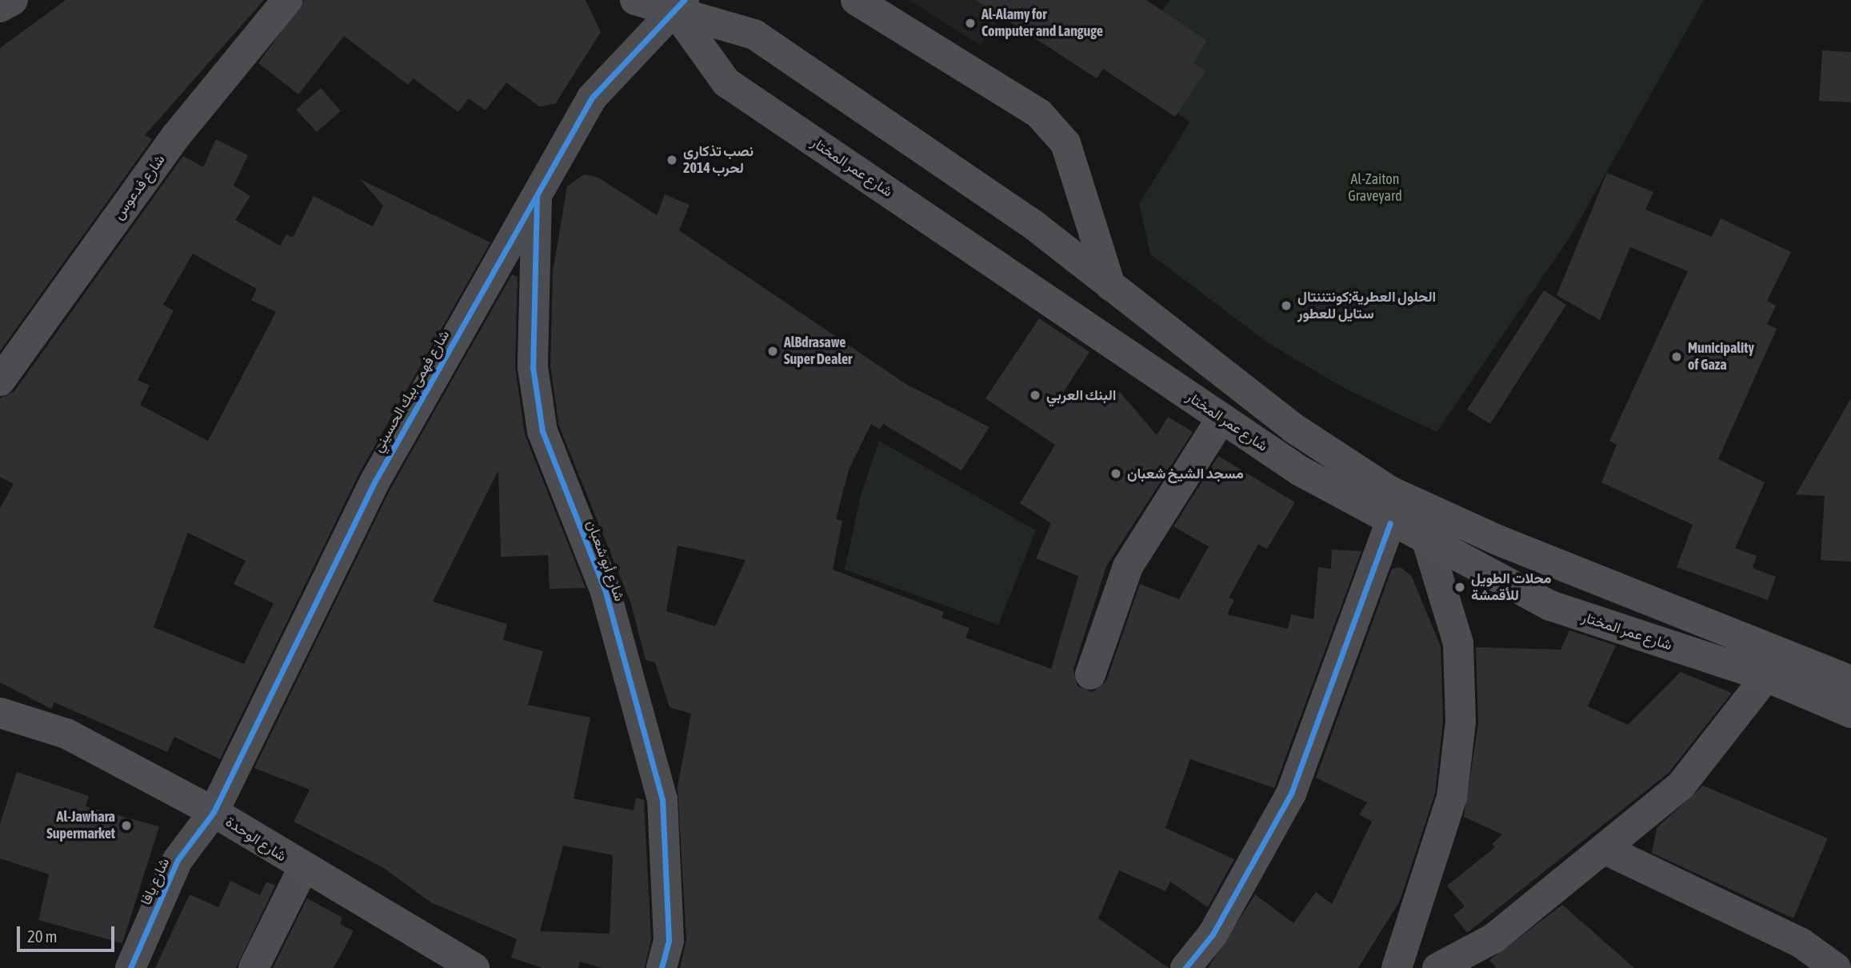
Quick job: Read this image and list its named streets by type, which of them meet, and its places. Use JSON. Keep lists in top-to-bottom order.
{
  "streets": {
    "main road": ["شارع عمر المختار", "شارع الوحدة"],
    "street": [
      "شارع فدعوس",
      "شارع فهمى بيك الحسيني",
      "شارع أبو شعبان",
      "شارع يافا"
    ]
  },
  "crossings": [
    ["شارع عمر المختار", "شارع فهمى بيك الحسيني"],
    ["شارع فهمى بيك الحسيني", "شارع أبو شعبان"],
    ["شارع فهمى بيك الحسيني", "شارع الوحدة"],
    ["شارع فهمى بيك الحسيني", "شارع يافا"],
    ["شارع الوحدة", "شارع يافا"]
  ],
  "parks": ["Al-Zaiton Graveyard"],
  "places": [
    "Al-Alamy for Computer and Languge",
    "نصب تذكاري لحرب 2014",
    "الحلول العطرية;كونتننتال ستايل للعطور",
    "AlBdrasawe Super Dealer",
    "Municipality of Gaza",
    "البنك العربي",
    "مسجد الشيخ شعبان",
    "محلات الطويل للأقمشة",
    "Al-Jawhara Supermarket"
  ],
  "scale_bar": "20 m"
}
